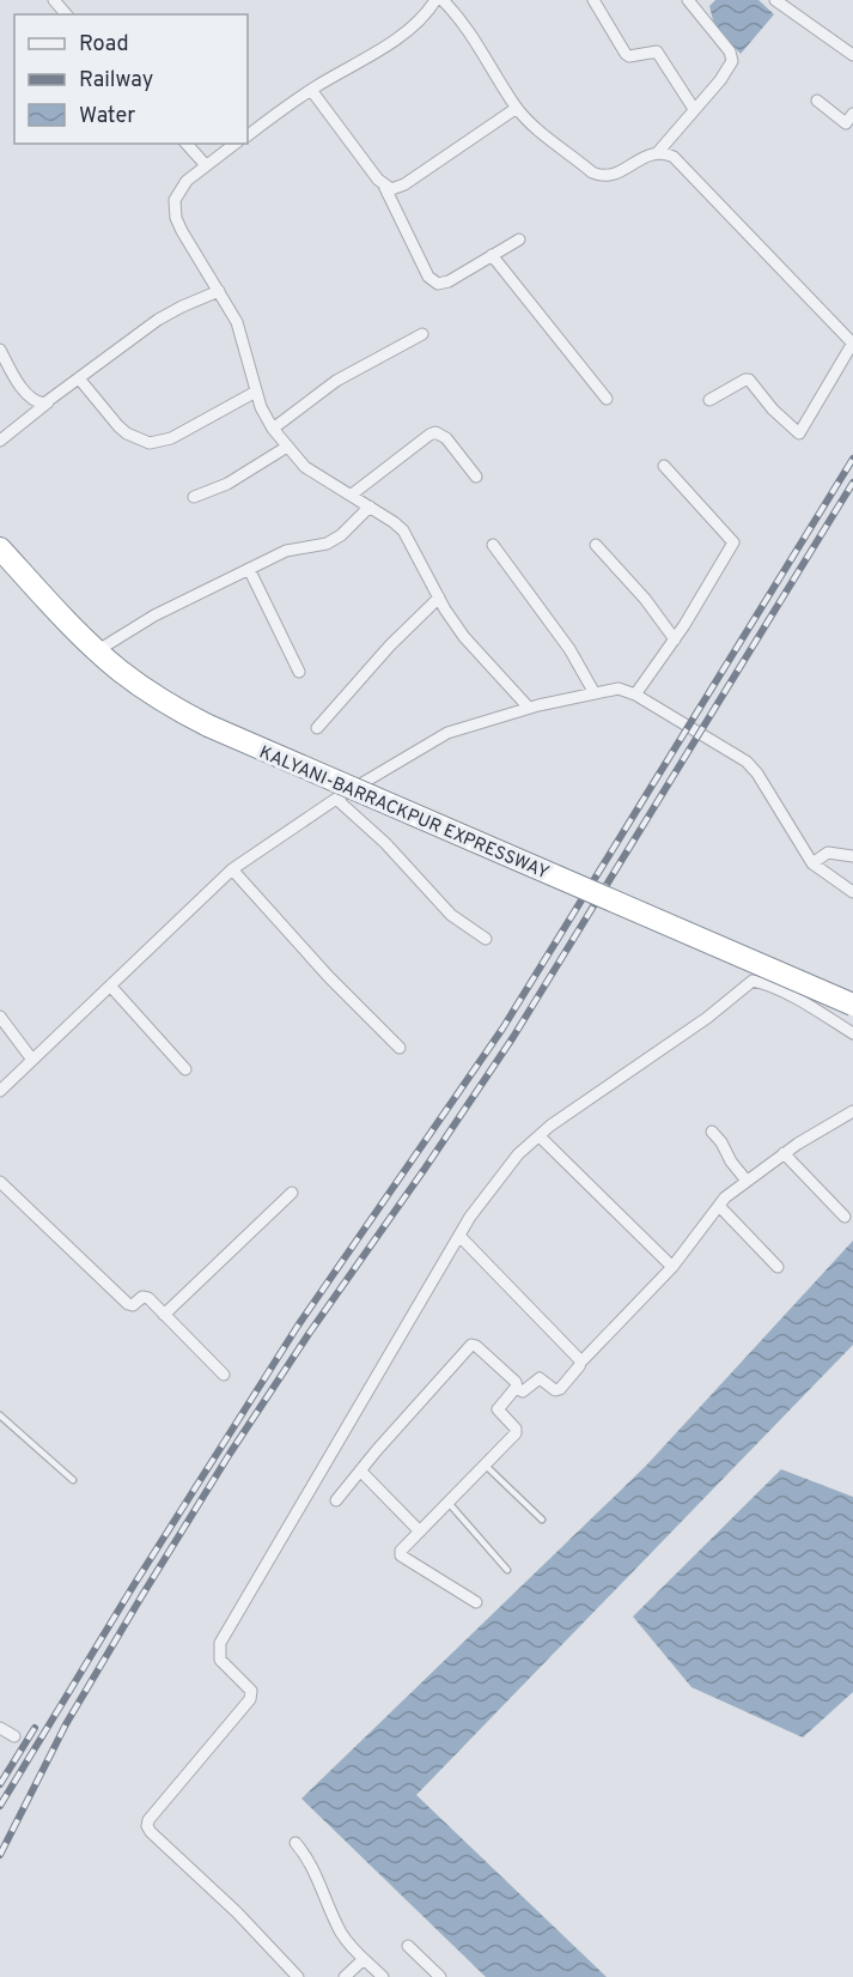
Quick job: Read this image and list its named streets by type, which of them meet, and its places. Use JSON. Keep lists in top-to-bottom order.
{
  "streets": {
    "highway": ["KALYANI-BARRACKPUR EXPRESSWAY"]
  },
  "legend": ["Road", "Railway", "Water"]
}
